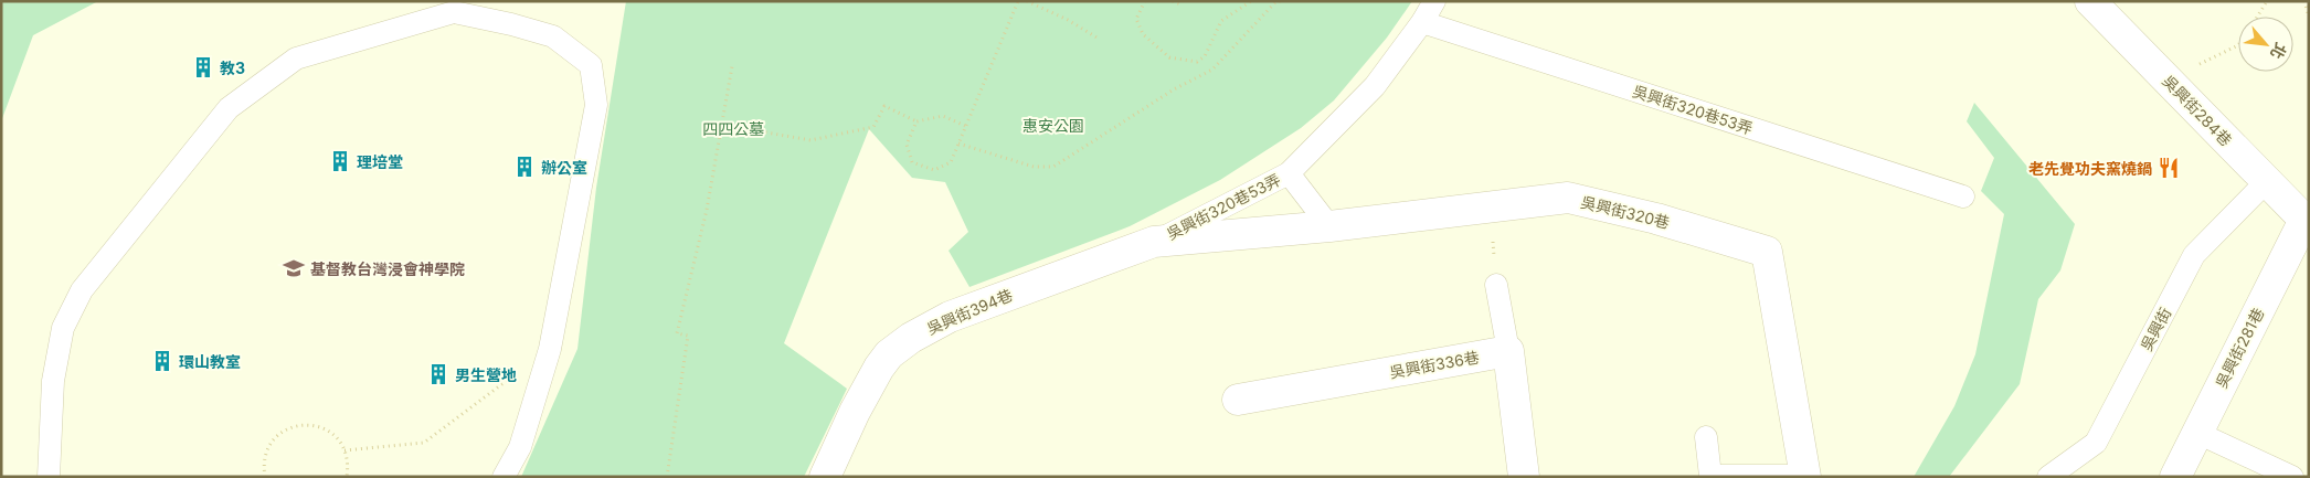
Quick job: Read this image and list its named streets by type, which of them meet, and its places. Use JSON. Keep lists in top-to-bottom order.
{
  "streets": {
    "street": [
      "吳興街284巷",
      "吳興街320巷",
      "吳興街394巷",
      "吳興街281巷",
      "吳興街336巷"
    ],
    "lane": ["吳興街320巷53弄", "吳興街"]
  },
  "crossings": [
    ["吳興街320巷53弄", "吳興街320巷"],
    ["吳興街320巷53弄", "吳興街394巷"],
    ["吳興街284巷", "吳興街"],
    ["吳興街284巷", "吳興街281巷"],
    ["吳興街320巷", "吳興街394巷"]
  ],
  "parks": ["惠安公園", "四四公墓"],
  "places": {
    "building": [
      "教3",
      "理培堂",
      "辦公室",
      "環山教室",
      "男生營地"
    ],
    "restaurant": ["老先覺功夫窯燒鍋"],
    "school or university": ["基督教台灣浸會神學院"]
  },
  "north": "bottom right"
}
